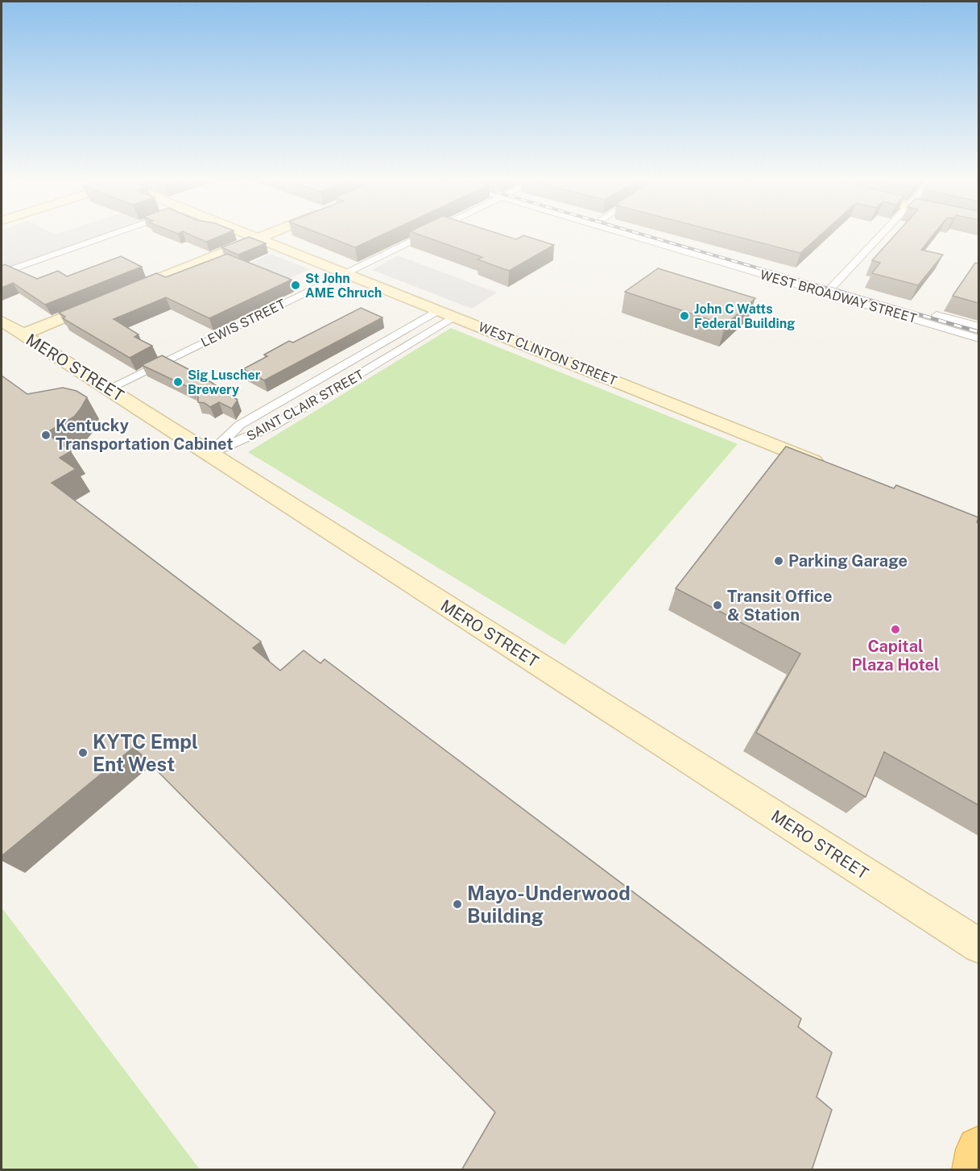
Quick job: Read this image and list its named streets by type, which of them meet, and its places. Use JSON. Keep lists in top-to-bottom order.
{
  "streets": {
    "main road": ["WEST CLINTON STREET", "MERO STREET"],
    "street": ["WEST BROADWAY STREET", "LEWIS STREET", "SAINT CLAIR STREET"]
  },
  "crossings": [
    ["LEWIS STREET", "WEST CLINTON STREET"],
    ["LEWIS STREET", "MERO STREET"],
    ["WEST CLINTON STREET", "SAINT CLAIR STREET"],
    ["MERO STREET", "SAINT CLAIR STREET"]
  ],
  "places": [
    "St John AME Chruch",
    "John C Watts Federal Building",
    "Sig Luscher Brewery",
    "Kentucky Transportation Cabinet",
    "Parking Garage",
    "Transit Office & Station",
    "Capital Plaza Hotel",
    "KYTC Empl Ent West",
    "Mayo-Underwood Building"
  ]
}
